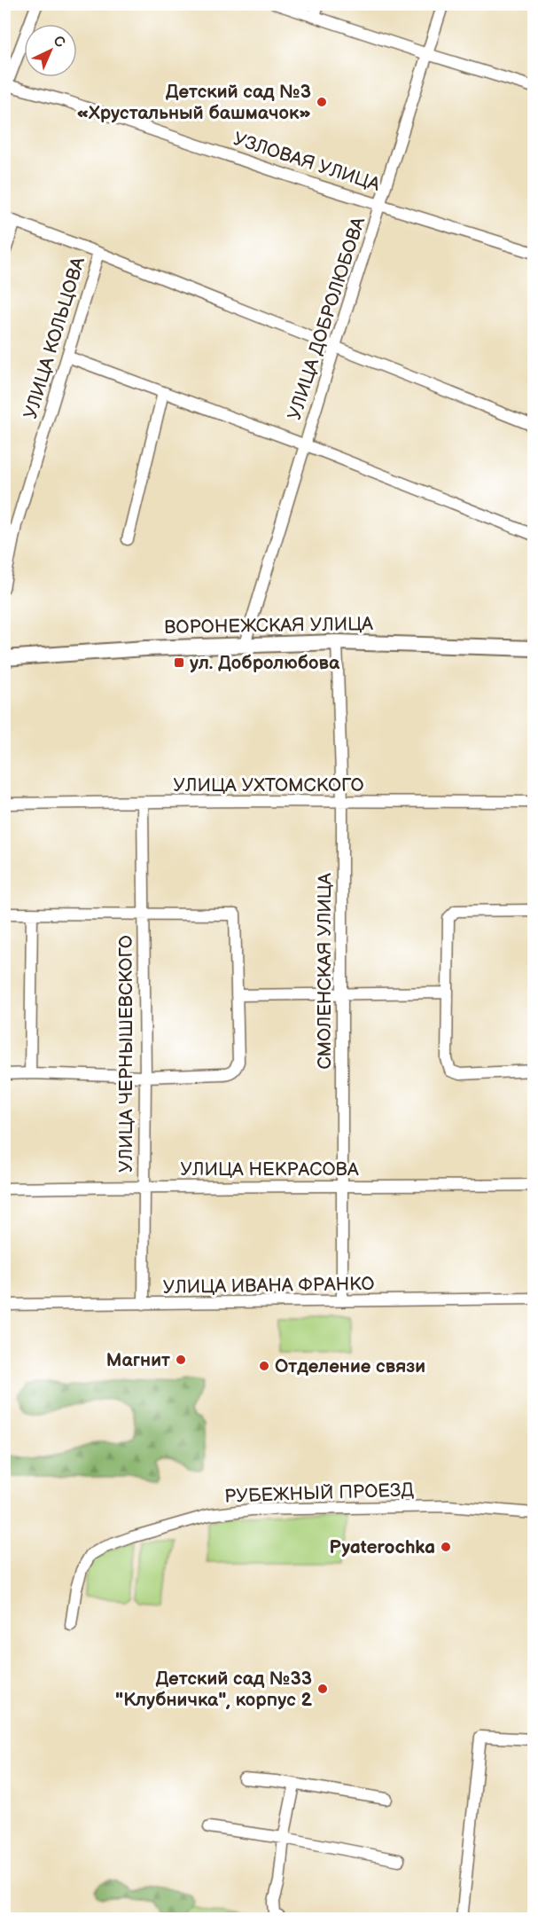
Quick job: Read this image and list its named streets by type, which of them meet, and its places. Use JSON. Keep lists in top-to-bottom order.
{
  "streets": {
    "street": [
      "УЗЛОВАЯ УЛИЦА",
      "УЛИЦА ДОБРОЛЮБОВА",
      "УЛИЦА КОЛЬЦОВА",
      "ВОРОНЕЖСКАЯ УЛИЦА",
      "УЛИЦА УХТОМСКОГО",
      "СМОЛЕНСКАЯ УЛИЦА",
      "УЛИЦА ЧЕРНЫШЕВСКОГО",
      "УЛИЦА НЕКРАСОВА",
      "УЛИЦА ИВАНА ФРАНКО",
      "РУБЕЖНЫЙ ПРОЕЗД"
    ]
  },
  "crossings": [
    ["УЗЛОВАЯ УЛИЦА", "УЛИЦА ДОБРОЛЮБОВА"],
    ["УЛИЦА ДОБРОЛЮБОВА", "ВОРОНЕЖСКАЯ УЛИЦА"],
    ["ВОРОНЕЖСКАЯ УЛИЦА", "СМОЛЕНСКАЯ УЛИЦА"],
    ["УЛИЦА УХТОМСКОГО", "СМОЛЕНСКАЯ УЛИЦА"],
    ["УЛИЦА УХТОМСКОГО", "УЛИЦА ЧЕРНЫШЕВСКОГО"],
    ["СМОЛЕНСКАЯ УЛИЦА", "УЛИЦА НЕКРАСОВА"],
    ["СМОЛЕНСКАЯ УЛИЦА", "УЛИЦА ИВАНА ФРАНКО"],
    ["УЛИЦА ЧЕРНЫШЕВСКОГО", "УЛИЦА НЕКРАСОВА"],
    ["УЛИЦА ЧЕРНЫШЕВСКОГО", "УЛИЦА ИВАНА ФРАНКО"]
  ],
  "places": {
    "other": [
      "Детский сад №3 «Хрустальный башмачок»",
      "Магнит",
      "Отделение связи",
      "Pyaterochka",
      "Детский сад №33 \"Клубничка\", корпус 2"
    ],
    "transit": ["ул. Добролюбова"]
  },
  "north": "top right"
}
